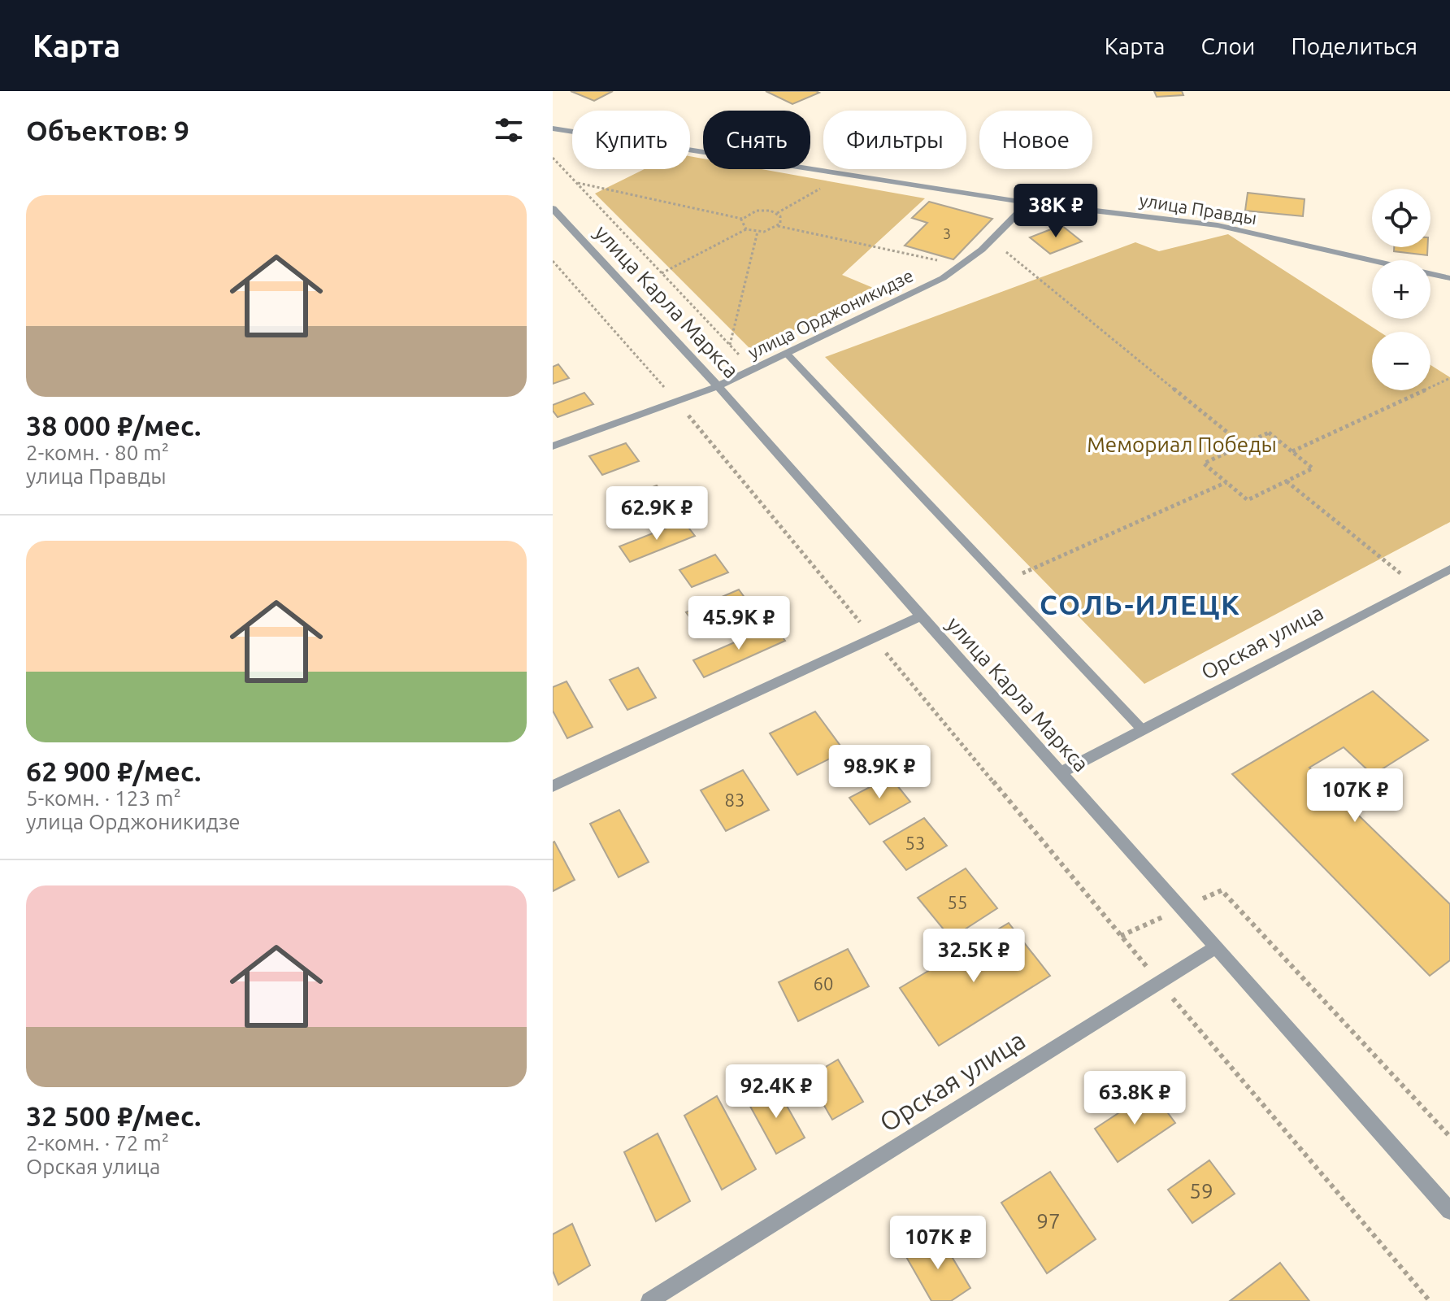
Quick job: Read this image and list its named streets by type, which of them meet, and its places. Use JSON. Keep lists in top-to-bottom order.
{
  "streets": {
    "street": [
      "улица Правды",
      "улица Карла Маркса",
      "улица Орджоникидзе",
      "Орская улица"
    ]
  },
  "crossings": [
    ["улица Правды", "улица Орджоникидзе"],
    ["улица Карла Маркса", "улица Орджоникидзе"],
    ["улица Карла Маркса", "Орская улица"]
  ],
  "districts": ["СОЛЬ-ИЛЕЦК"],
  "parks": ["Мемориал Победы"],
  "house_numbers": [
    "3",
    "83",
    "53",
    "55",
    "60",
    "59",
    "97"
  ],
  "page": {
    "header": "Карта",
    "nav": ["Карта", "Слои", "Поделиться"],
    "heading": "Объектов: 9",
    "chip": [
      "Купить",
      "Снять",
      "Фильтры",
      "Новое"
    ],
    "list": [
      {
        "name": "38 000 ₽/мес.",
        "note": "2-комн. · 80 m² · улица Правды"
      },
      {
        "name": "62 900 ₽/мес.",
        "note": "5-комн. · 123 m² · улица Орджоникидзе"
      },
      {
        "name": "32 500 ₽/мес.",
        "note": "2-комн. · 72 m² · Орская улица"
      }
    ],
    "price": [
      "38K ₽",
      "62.9K ₽",
      "45.9K ₽",
      "98.9K ₽",
      "107K ₽",
      "32.5K ₽",
      "92.4K ₽",
      "63.8K ₽",
      "107K ₽"
    ],
    "map_buttons": ["+", "−"]
  }
}
